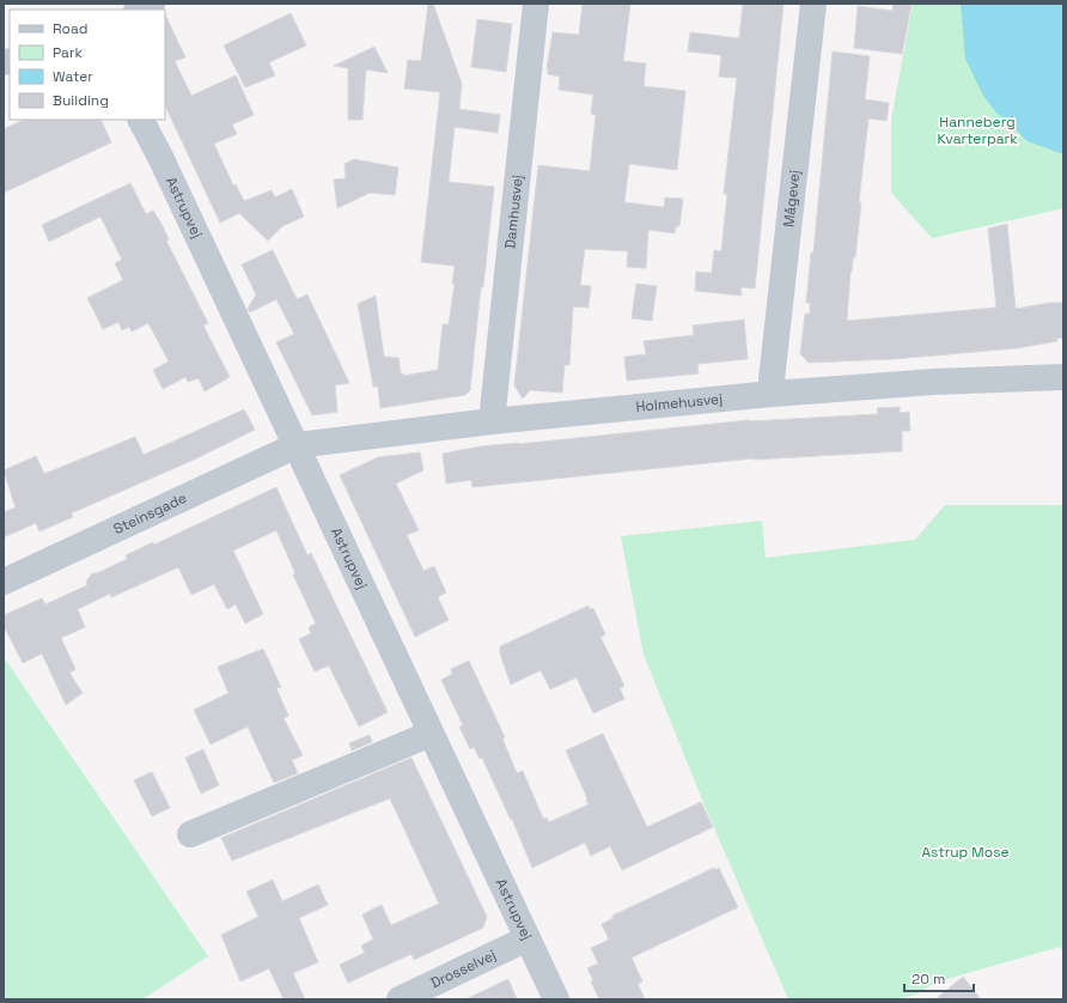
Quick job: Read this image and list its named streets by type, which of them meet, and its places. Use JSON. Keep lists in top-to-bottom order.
{
  "streets": {
    "street": [
      "Mågevej",
      "Astrupvej",
      "Damhusvej",
      "Holmehusvej",
      "Steinsgade",
      "Drosselvej"
    ]
  },
  "crossings": [
    ["Mågevej", "Holmehusvej"],
    ["Astrupvej", "Holmehusvej"],
    ["Astrupvej", "Steinsgade"],
    ["Astrupvej", "Drosselvej"],
    ["Damhusvej", "Holmehusvej"],
    ["Holmehusvej", "Steinsgade"]
  ],
  "parks": ["Hanneberg Kvarterpark", "Astrup Mose"],
  "legend": [
    "Road",
    "Park",
    "Water",
    "Building"
  ],
  "scale_bar": "20 m"
}
